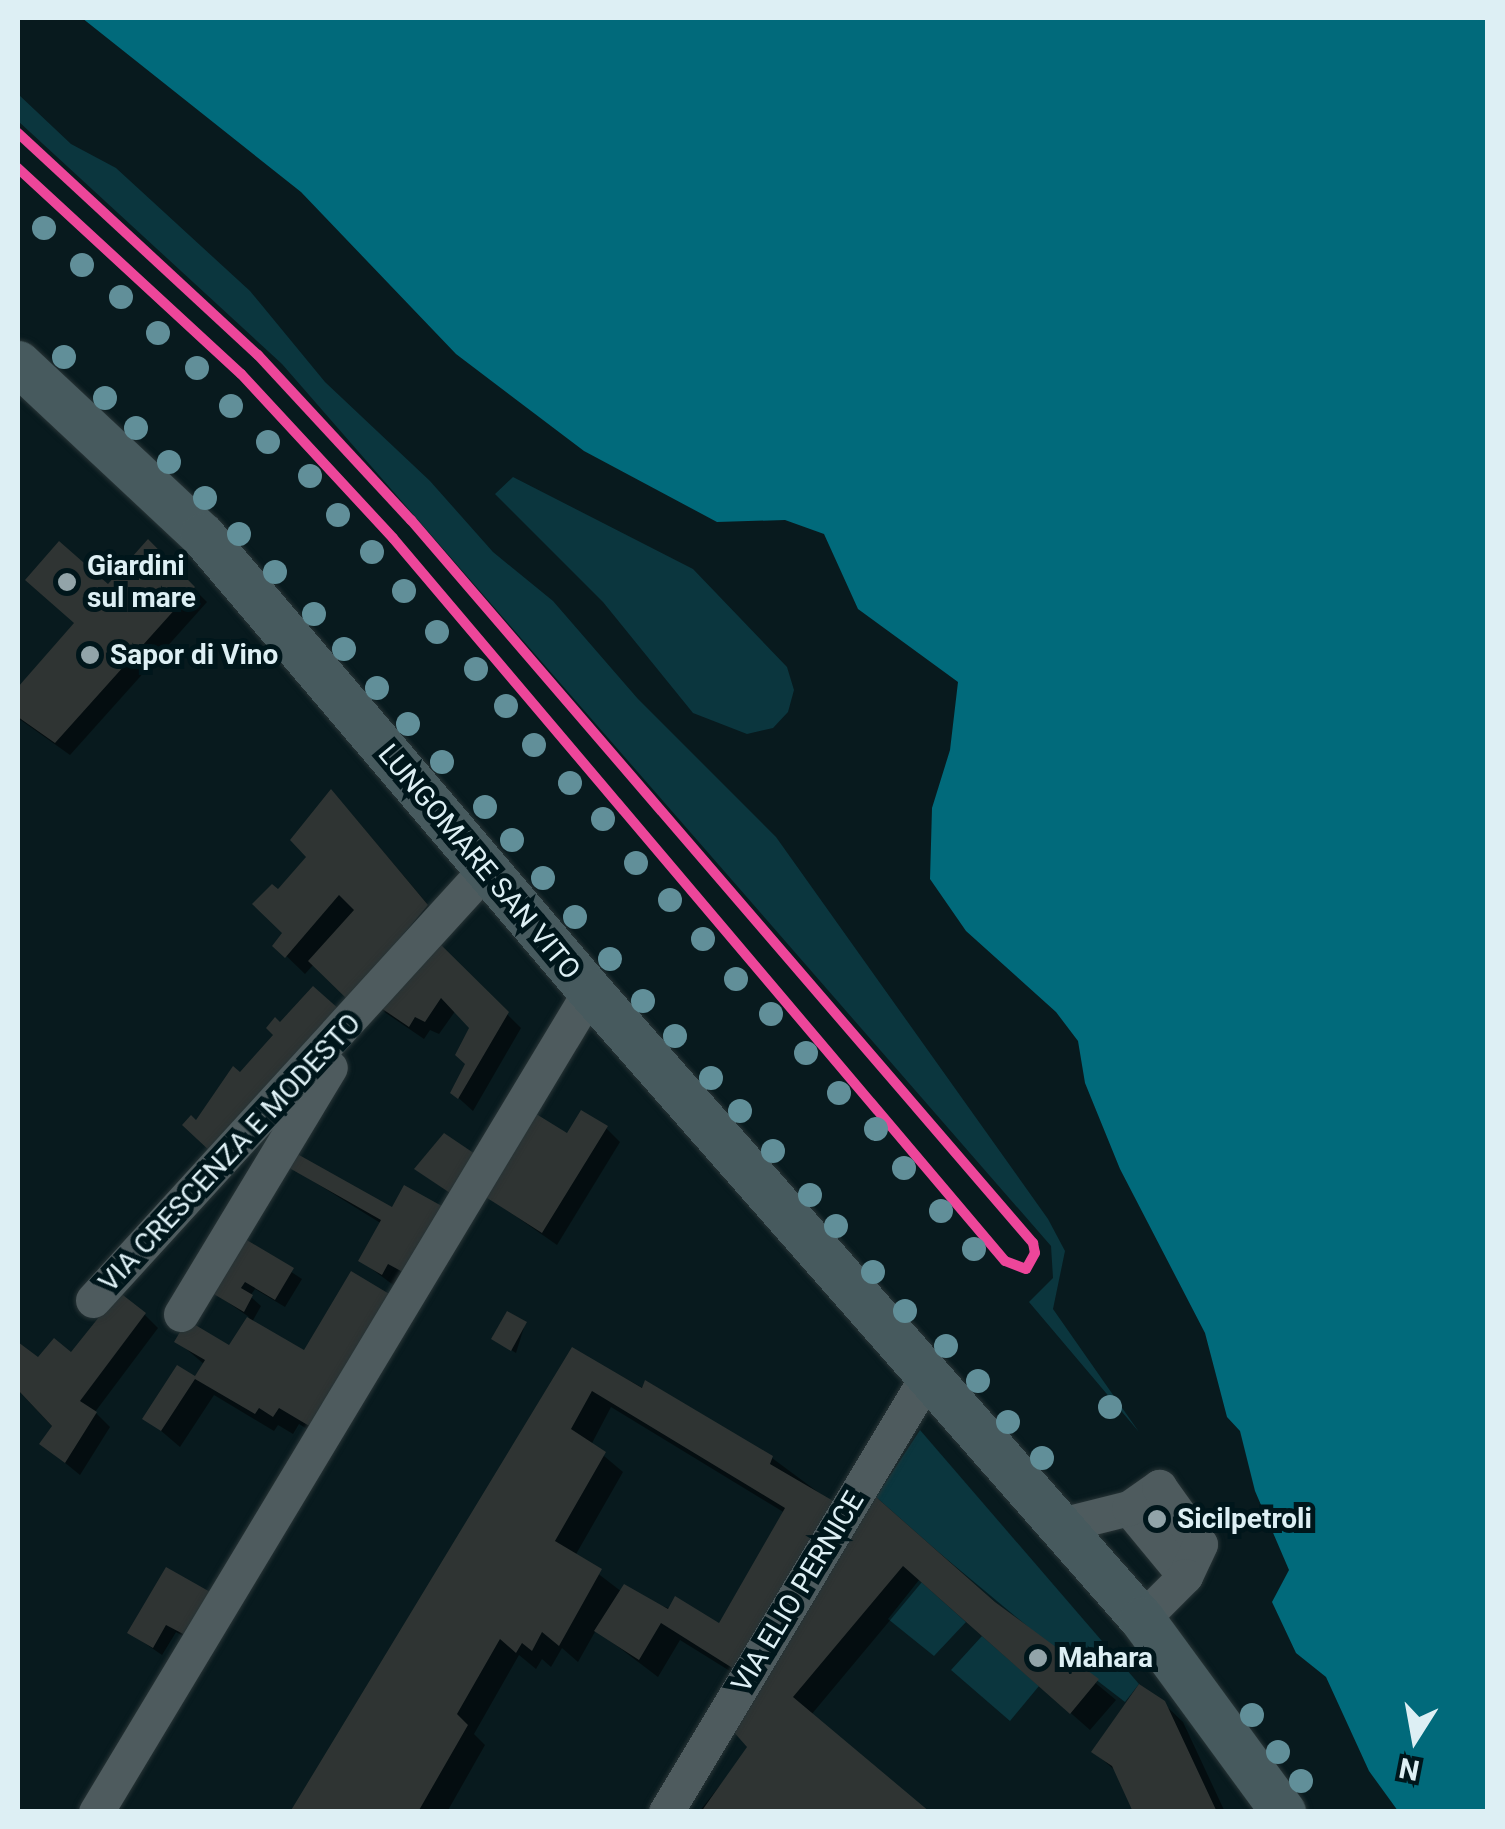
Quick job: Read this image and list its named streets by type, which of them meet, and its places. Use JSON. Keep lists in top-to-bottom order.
{
  "streets": {
    "main road": ["LUNGOMARE SAN VITO"],
    "street": ["VIA CRESCENZA E MODESTO", "VIA ELIO PERNICE"]
  },
  "crossings": [
    ["LUNGOMARE SAN VITO", "VIA CRESCENZA E MODESTO"],
    ["LUNGOMARE SAN VITO", "VIA ELIO PERNICE"]
  ],
  "places": [
    "Giardini sul mare",
    "Sapor di Vino",
    "Sicilpetroli",
    "Mahara"
  ],
  "north": "bottom"
}
